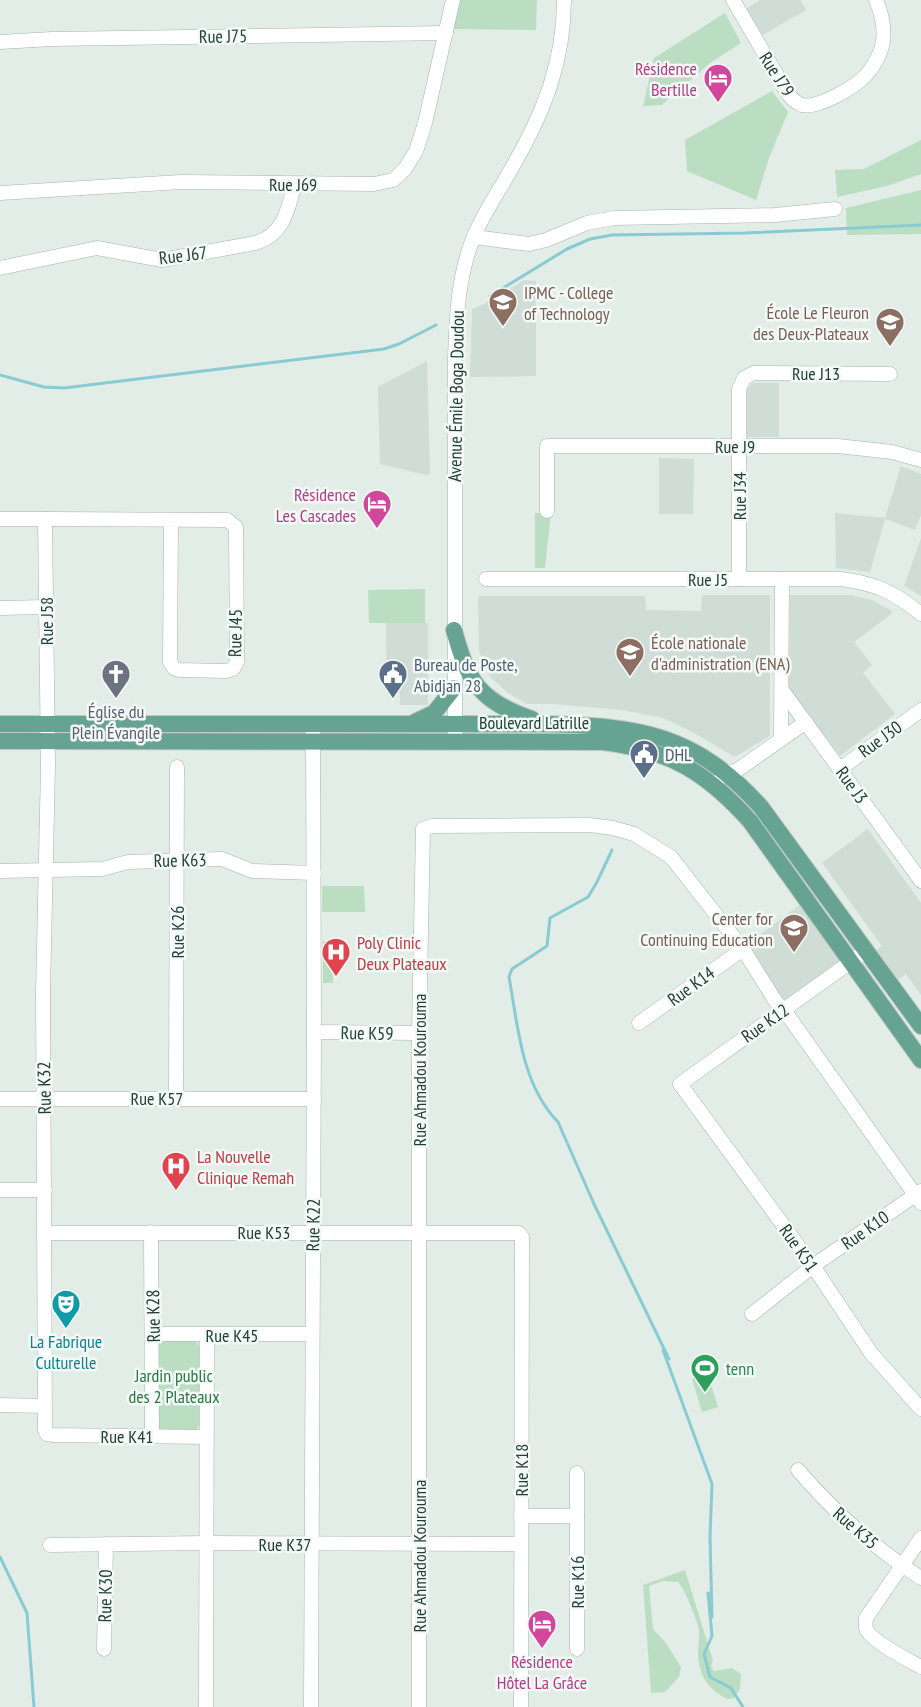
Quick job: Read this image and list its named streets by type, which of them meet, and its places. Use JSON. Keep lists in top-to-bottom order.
{
  "streets": {
    "main road": ["Boulevard Latrille"],
    "street": [
      "Rue J75",
      "Rue J79",
      "Rue J69",
      "Rue J67",
      "Rue J13",
      "Avenue Émile Boga Doudou",
      "Rue J9",
      "Rue J34",
      "Rue J5",
      "Rue J58",
      "Rue J45",
      "Rue J30",
      "Rue J3",
      "Rue K63",
      "Rue K26",
      "Rue K14",
      "Rue K12",
      "Rue K59",
      "Rue Ahmadou Kourouma",
      "Rue K32",
      "Rue K57",
      "Rue K22",
      "Rue K10",
      "Rue K53",
      "Rue K51",
      "Rue K28",
      "Rue K45",
      "Rue K41",
      "Rue K18",
      "Rue K35",
      "Rue K37",
      "Rue K16",
      "Rue K30"
    ]
  },
  "crossings": [
    ["Rue J75", "Rue J69"],
    ["Rue J69", "Rue J67"],
    ["Rue J13", "Rue J34"],
    ["Avenue Émile Boga Doudou", "Boulevard Latrille"],
    ["Rue J9", "Rue J34"],
    ["Rue J34", "Rue J5"],
    ["Rue J58", "Rue J45"],
    ["Rue J58", "Boulevard Latrille"],
    ["Rue J58", "Rue K32"],
    ["Boulevard Latrille", "Rue K12"],
    ["Boulevard Latrille", "Rue K32"],
    ["Boulevard Latrille", "Rue K22"],
    ["Rue J30", "Rue J3"],
    ["Rue K63", "Rue K26"],
    ["Rue K63", "Rue K32"],
    ["Rue K63", "Rue K22"],
    ["Rue K26", "Rue K57"],
    ["Rue K14", "Rue Ahmadou Kourouma"],
    ["Rue K12", "Rue Ahmadou Kourouma"],
    ["Rue K12", "Rue K51"],
    ["Rue K59", "Rue Ahmadou Kourouma"],
    ["Rue K59", "Rue K22"],
    ["Rue Ahmadou Kourouma", "Rue K10"],
    ["Rue Ahmadou Kourouma", "Rue K53"],
    ["Rue Ahmadou Kourouma", "Rue K37"],
    ["Rue K32", "Rue K57"],
    ["Rue K32", "Rue K53"],
    ["Rue K32", "Rue K41"],
    ["Rue K57", "Rue K22"],
    ["Rue K22", "Rue K53"],
    ["Rue K22", "Rue K45"],
    ["Rue K22", "Rue K37"],
    ["Rue K10", "Rue K51"],
    ["Rue K53", "Rue K28"],
    ["Rue K53", "Rue K18"],
    ["Rue K28", "Rue K45"],
    ["Rue K28", "Rue K41"],
    ["Rue K18", "Rue K37"],
    ["Rue K37", "Rue K30"]
  ],
  "parks": ["Jardin public des 2 Plateaux"],
  "places": {
    "hotel": ["Résidence Bertille", "Résidence Les Cascades", "Résidence Hôtel La Grâce"],
    "school or university": [
      "IPMC - College of Technology",
      "École Le Fleuron des Deux-Plateaux",
      "École nationale d'administration (ENA)",
      "Center for Continuing Education"
    ],
    "church": ["Église du Plein Évangile"],
    "public building": ["Bureau de Poste, Abidjan 28", "DHL"],
    "hospital": ["Poly Clinic Deux Plateaux", "La Nouvelle Clinique Remah"],
    "theatre": ["La Fabrique Culturelle"],
    "sports": ["tenn"]
  }
}
